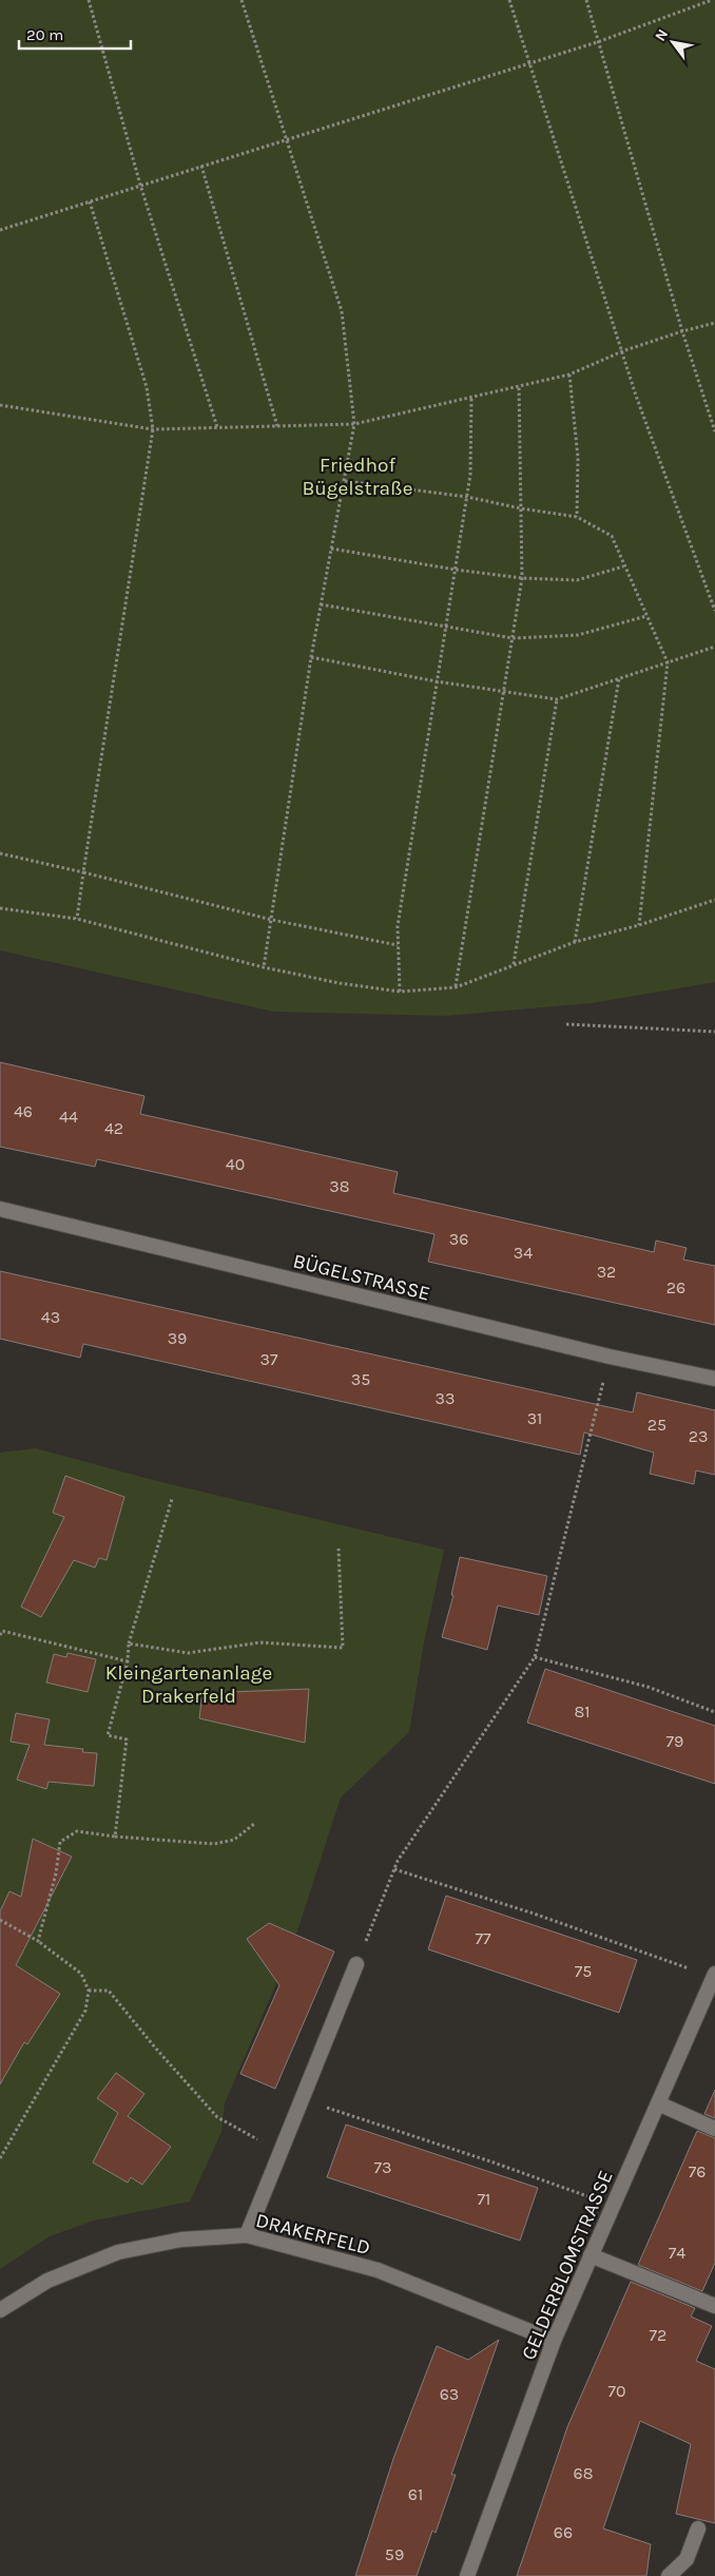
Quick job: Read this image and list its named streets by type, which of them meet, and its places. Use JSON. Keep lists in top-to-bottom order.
{
  "streets": {
    "street": ["BÜGELSTRASSE", "DRAKERFELD", "GELDERBLOMSTRASSE"]
  },
  "crossings": [
    ["DRAKERFELD", "GELDERBLOMSTRASSE"]
  ],
  "parks": ["Friedhof Bügelstraße", "Kleingartenanlage Drakerfeld"],
  "house_numbers": [
    "46",
    "44",
    "42",
    "40",
    "38",
    "36",
    "34",
    "32",
    "26",
    "43",
    "39",
    "37",
    "35",
    "33",
    "31",
    "25",
    "23",
    "81",
    "79",
    "77",
    "75",
    "73",
    "76",
    "71",
    "74",
    "72",
    "70",
    "63",
    "68",
    "61",
    "66",
    "59"
  ],
  "scale_bar": "20 m",
  "north": "top left"
}
